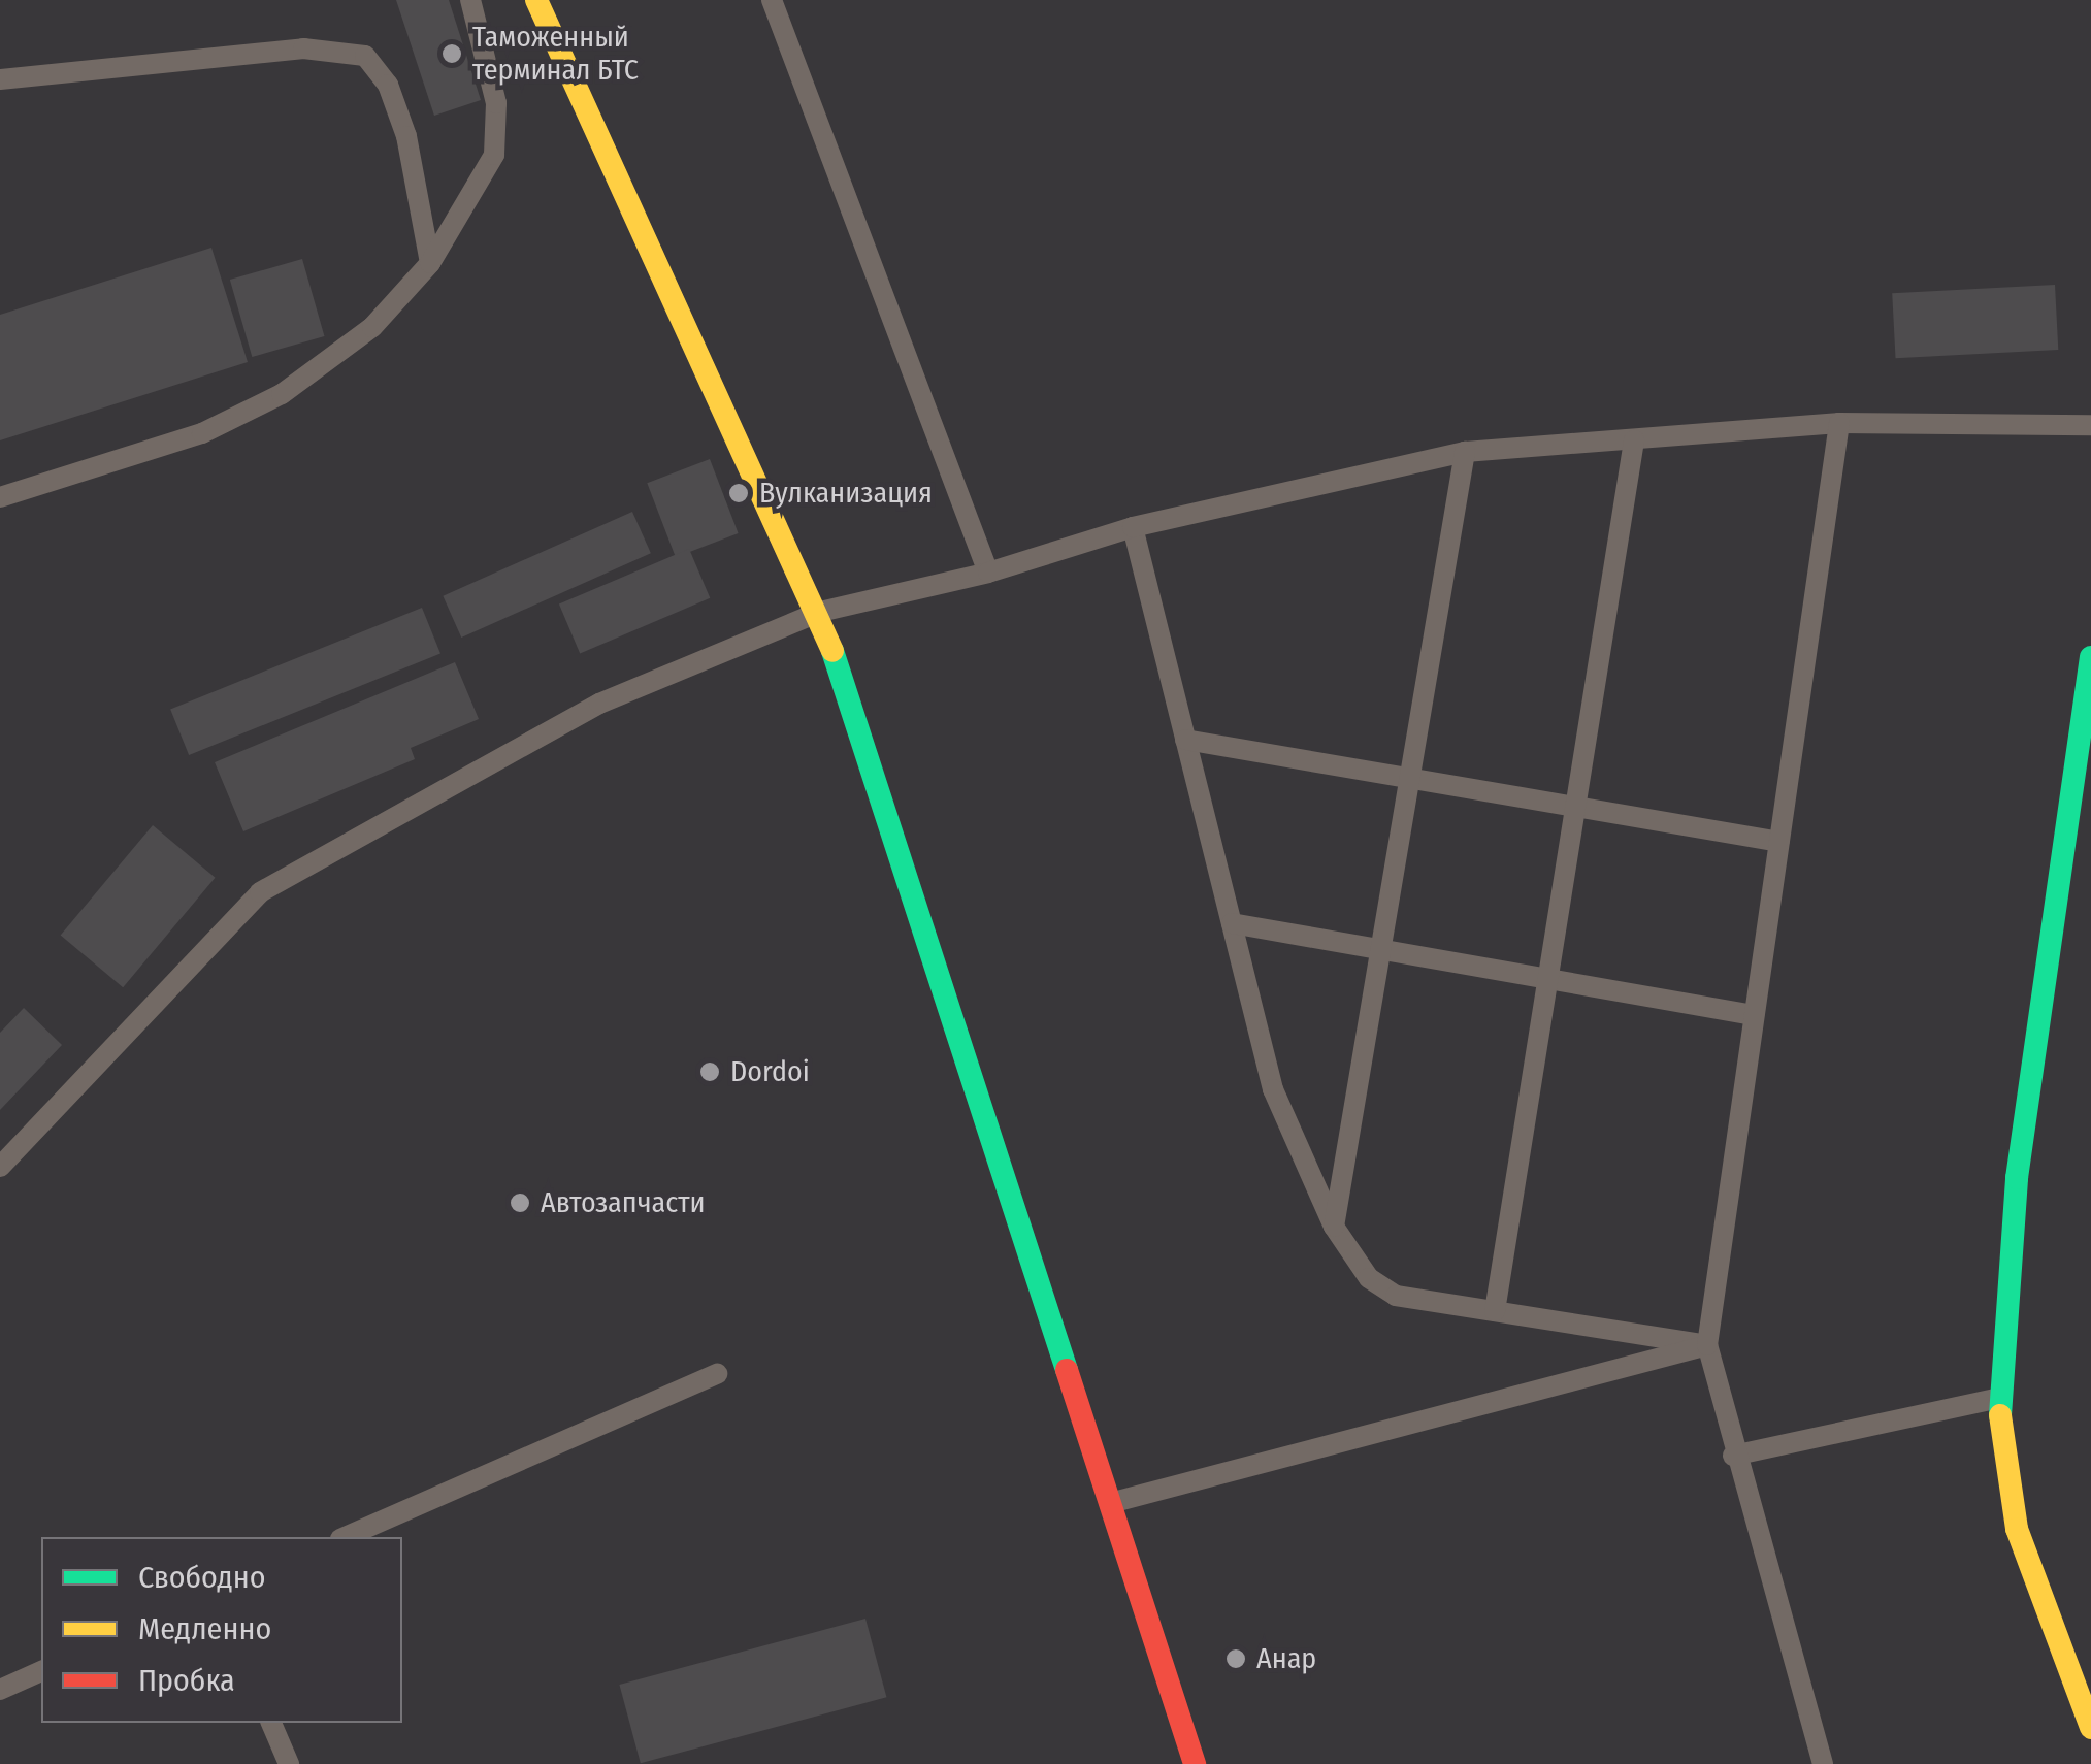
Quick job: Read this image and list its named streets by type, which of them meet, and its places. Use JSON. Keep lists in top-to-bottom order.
{
  "places": [
    "Таможенный терминал БТС",
    "Вулканизация",
    "Dordoi",
    "Автозапчасти",
    "Анар"
  ],
  "legend": ["Свободно", "Медленно", "Пробка"]
}
